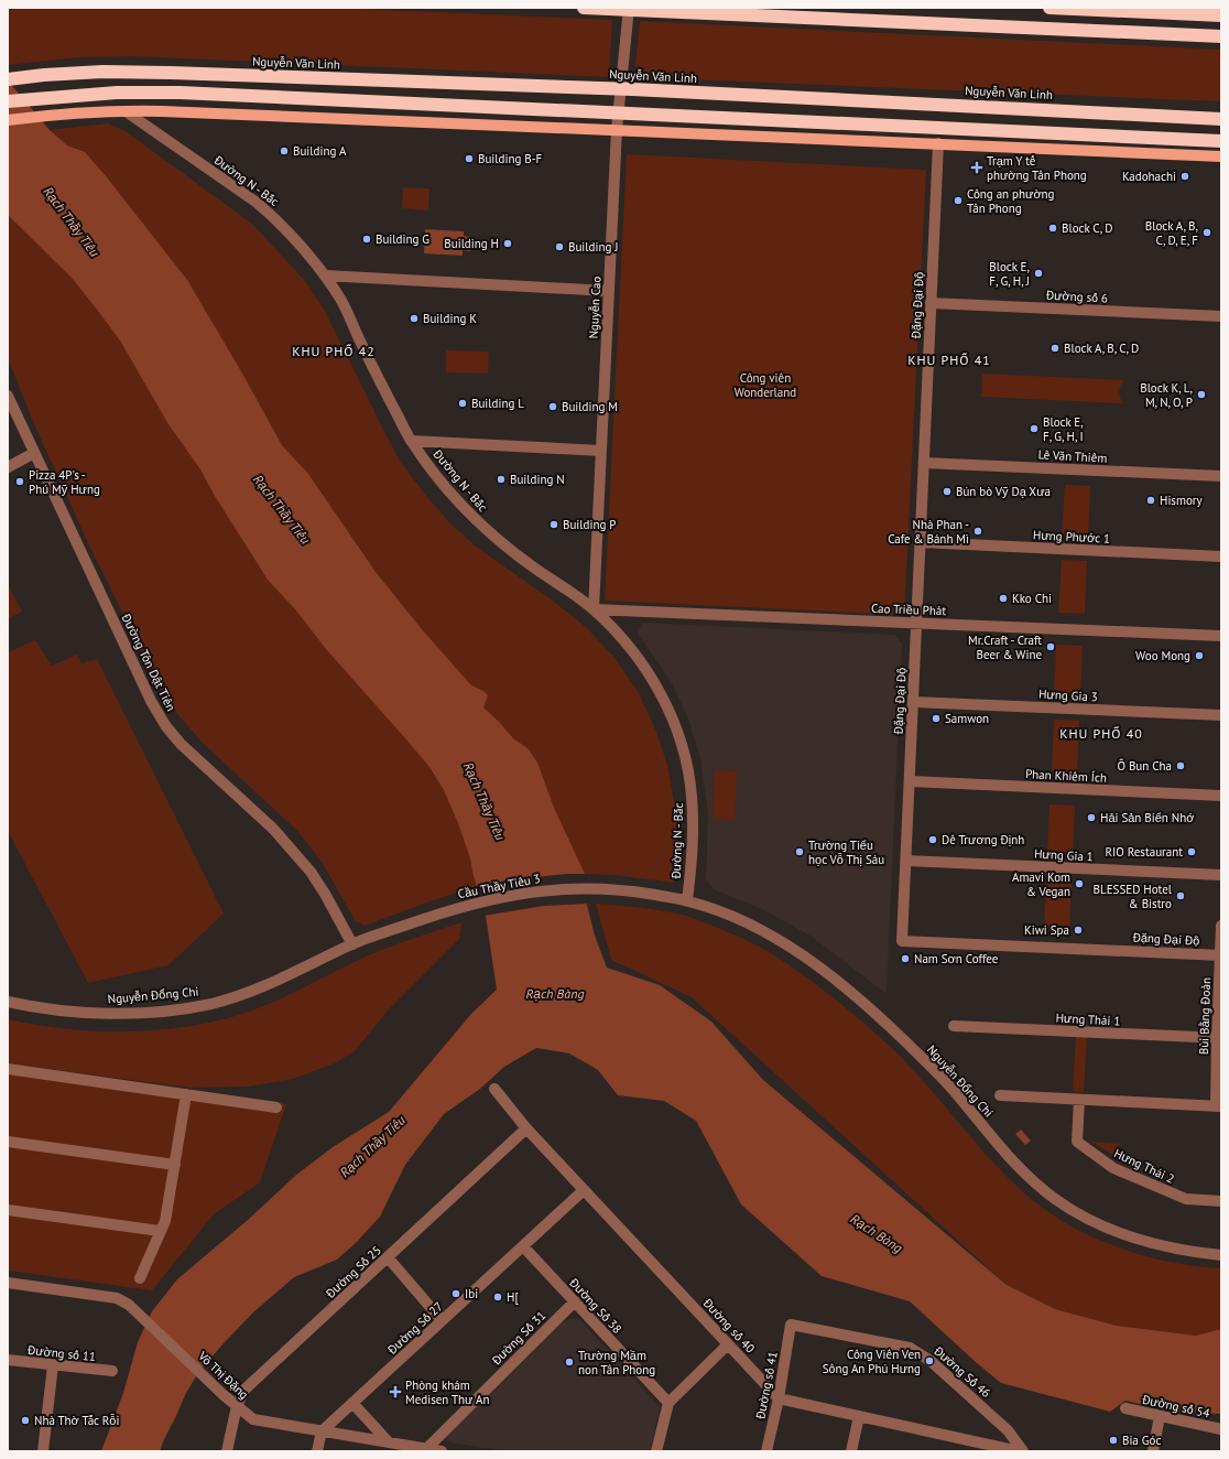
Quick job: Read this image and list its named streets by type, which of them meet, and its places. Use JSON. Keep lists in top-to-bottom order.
{
  "streets": {
    "highway": ["Nguyễn Văn Linh"],
    "street": [
      "Đường N - Bắc",
      "Đường số 6",
      "Đặng Đại Độ",
      "Nguyễn Cao",
      "Lê Văn Thiêm",
      "Hưng Phước 1",
      "Cao Triều Phát",
      "Đường Tôn Dật Tiên",
      "Hưng Gia 3",
      "Phan Khiêm Ích",
      "Hưng Gia 1",
      "Cầu Thầy Tiêu 3",
      "Nguyễn Đổng Chi",
      "Bùi Bằng Đoàn",
      "Hưng Thái 1",
      "Hưng Thái 2",
      "Đường Số 25",
      "Đường Số 38",
      "Đường số 40",
      "Đường Số 27",
      "Đường Số 31",
      "Đường số 11",
      "Đường Số 46",
      "Võ Thị Đặng",
      "Đường số 41",
      "Đường số 54"
    ]
  },
  "crossings": [
    ["Nguyễn Văn Linh", "Nguyễn Cao"],
    ["Đường N - Bắc", "Nguyễn Cao"],
    ["Đường N - Bắc", "Cao Triều Phát"],
    ["Đường N - Bắc", "Cầu Thầy Tiêu 3"],
    ["Đường N - Bắc", "Nguyễn Đổng Chi"],
    ["Đường số 6", "Đặng Đại Độ"],
    ["Đặng Đại Độ", "Lê Văn Thiêm"],
    ["Đặng Đại Độ", "Hưng Phước 1"],
    ["Đặng Đại Độ", "Cao Triều Phát"],
    ["Đặng Đại Độ", "Hưng Gia 3"],
    ["Đặng Đại Độ", "Phan Khiêm Ích"],
    ["Đặng Đại Độ", "Hưng Gia 1"],
    ["Đặng Đại Độ", "Bùi Bằng Đoàn"],
    ["Nguyễn Cao", "Cao Triều Phát"],
    ["Đường Tôn Dật Tiên", "Nguyễn Đổng Chi"],
    ["Cầu Thầy Tiêu 3", "Nguyễn Đổng Chi"],
    ["Bùi Bằng Đoàn", "Hưng Thái 1"],
    ["Đường Số 25", "Đường số 40"],
    ["Đường Số 25", "Võ Thị Đặng"],
    ["Đường Số 38", "Đường Số 27"],
    ["Đường Số 38", "Đường Số 31"],
    ["Đường số 40", "Đường Số 27"],
    ["Đường số 40", "Đường số 41"],
    ["Đường Số 27", "Võ Thị Đặng"],
    ["Đường Số 31", "Võ Thị Đặng"],
    ["Đường Số 46", "Đường số 41"]
  ],
  "districts": ["KHU PHỐ 42", "KHU PHỐ 41", "KHU PHỐ 40"],
  "water": ["Rạch Thầy Tiêu", "Rạch Bàng"],
  "parks": ["Công viên Wonderland"],
  "places": {
    "other": [
      "Building A",
      "Building B-F",
      "Kadohachi",
      "Công an phường Tân Phong",
      "Block C, D",
      "Block A, B, C, D, E, F",
      "Building G",
      "Building H",
      "Building J",
      "Block E, F, G, H, J",
      "Building K",
      "Block A, B, C, D",
      "Block K, L, M, N, O, P",
      "Building L",
      "Building M",
      "Block E, F, G, H, I",
      "Building N",
      "Pizza 4P's - Phú Mỹ Hưng",
      "Bún bò Vỹ Dạ Xưa",
      "Hismory",
      "Building P",
      "Nhà Phan - Cafe & Bánh Mì",
      "Kko Chi",
      "Mr.Craft - Craft Beer & Wine",
      "Woo Mong",
      "Samwon",
      "Ô Bun Cha",
      "Hải Sản Biển Nhớ",
      "Dê Trương Định",
      "Trường Tiểu học Vỗ Thị Sáu",
      "RIO Restaurant",
      "Amavi Kom & Vegan",
      "BLESSED Hotel & Bistro",
      "Kiwi Spa",
      "Nam Sơn Coffee",
      "Ibi",
      "H[",
      "Công Viên Ven Sông An Phú Hưng",
      "Trường Mầm non Tân Phong",
      "Nhà Thờ Tắc Rỗi",
      "Bia Góc"
    ],
    "health": ["Trạm Y tế phường Tân Phong", "Phòng khám Medisen Thư An"]
  }
}
